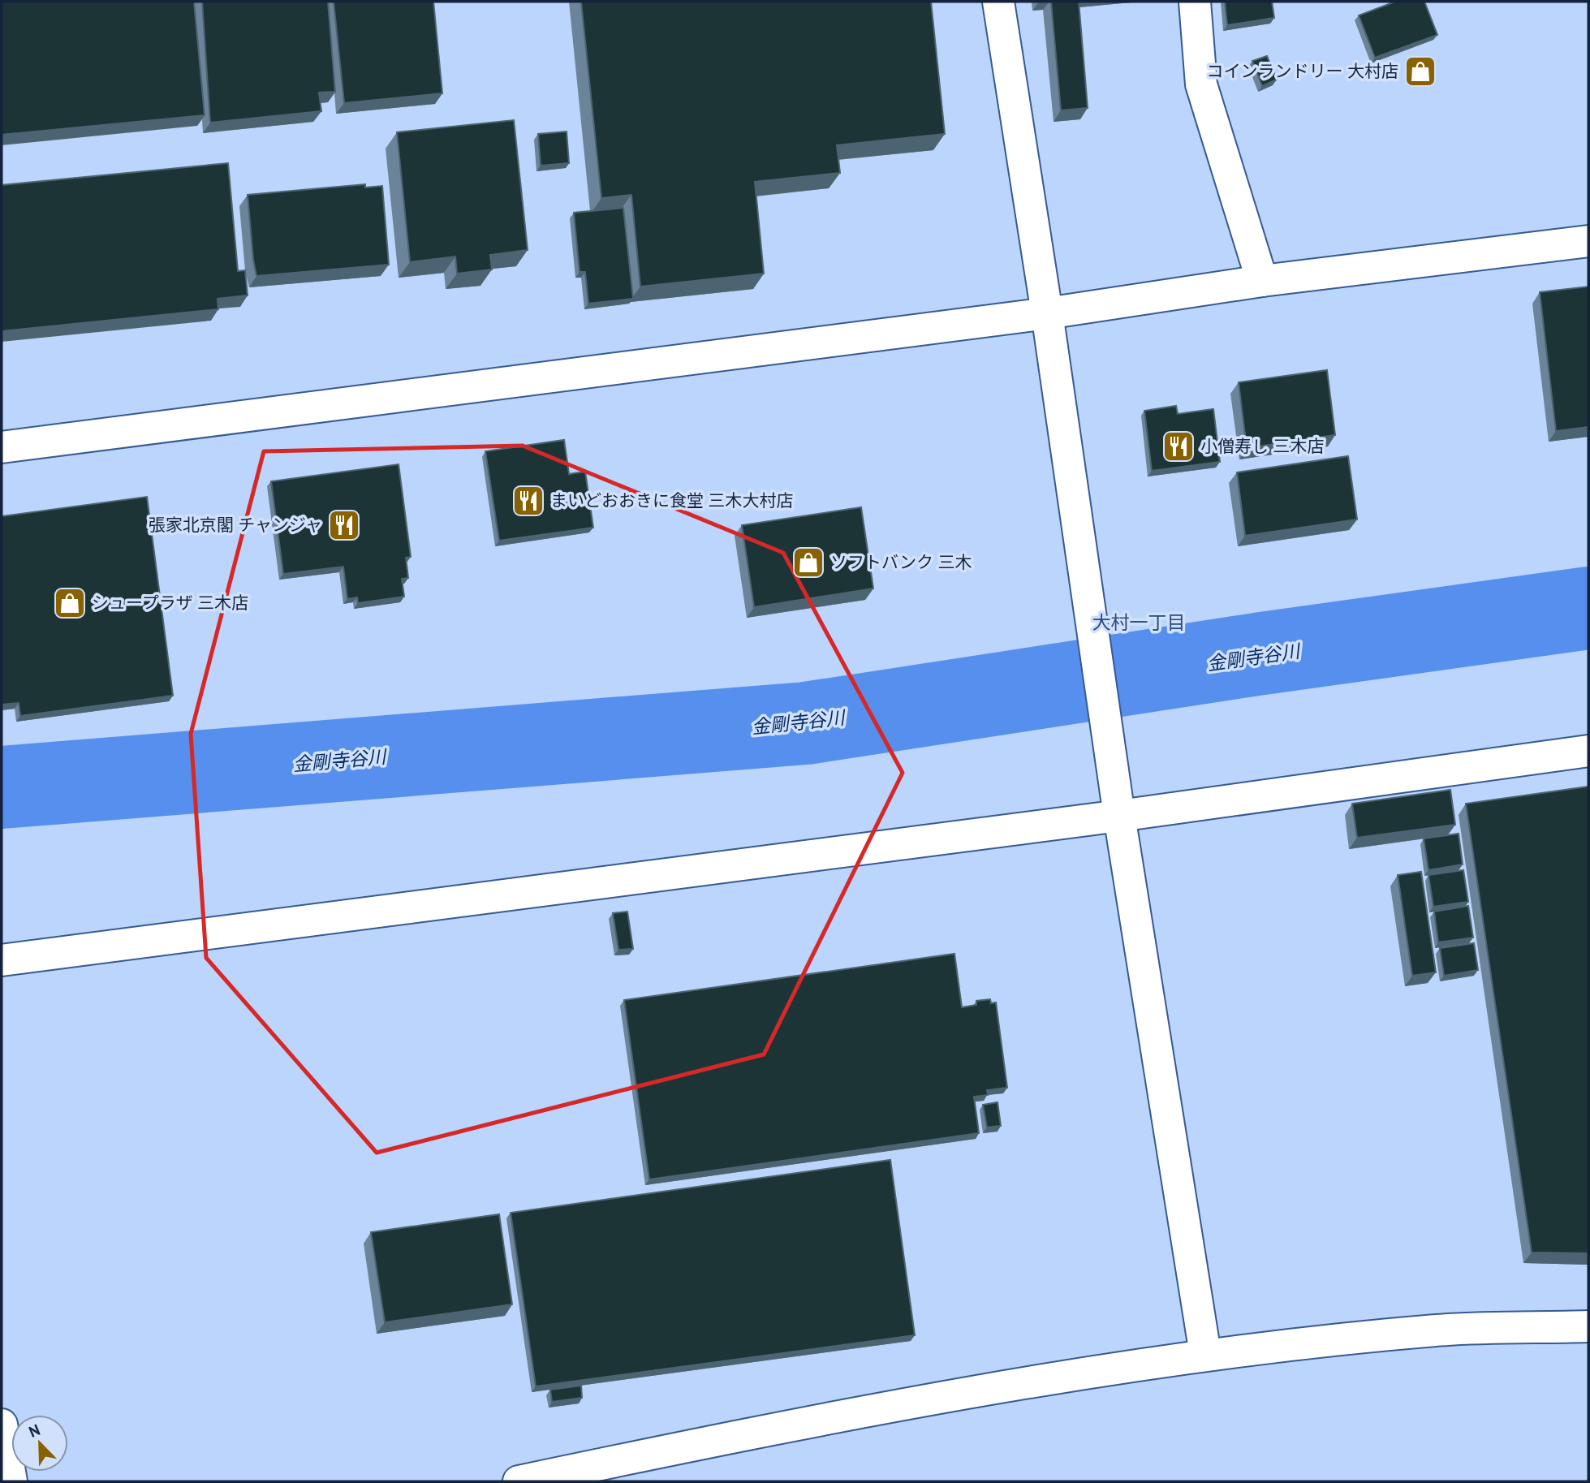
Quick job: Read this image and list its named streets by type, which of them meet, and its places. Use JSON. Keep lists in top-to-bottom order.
{
  "districts": ["大村一丁目"],
  "water": ["金剛寺谷川"],
  "places": {
    "shop": ["コインランドリー 大村店", "ソフトバンク 三木", "シュープラザ 三木店"],
    "restaurant": ["小僧寿し 三木店", "まいどおおきに食堂 三木大村店", "張家北京閣 チャンジャ"]
  },
  "north": "top left"
}
